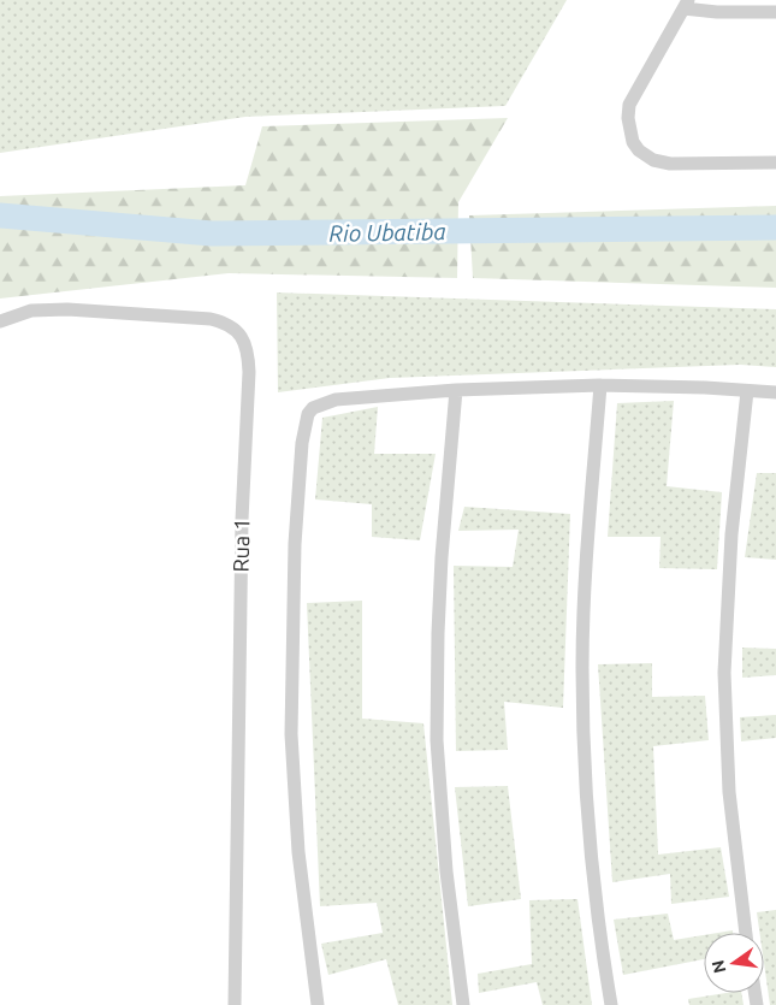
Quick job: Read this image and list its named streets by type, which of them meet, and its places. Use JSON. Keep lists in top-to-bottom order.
{
  "streets": {
    "street": ["Rua 1"]
  },
  "water": ["Rio Ubatiba"],
  "north": "left"
}
